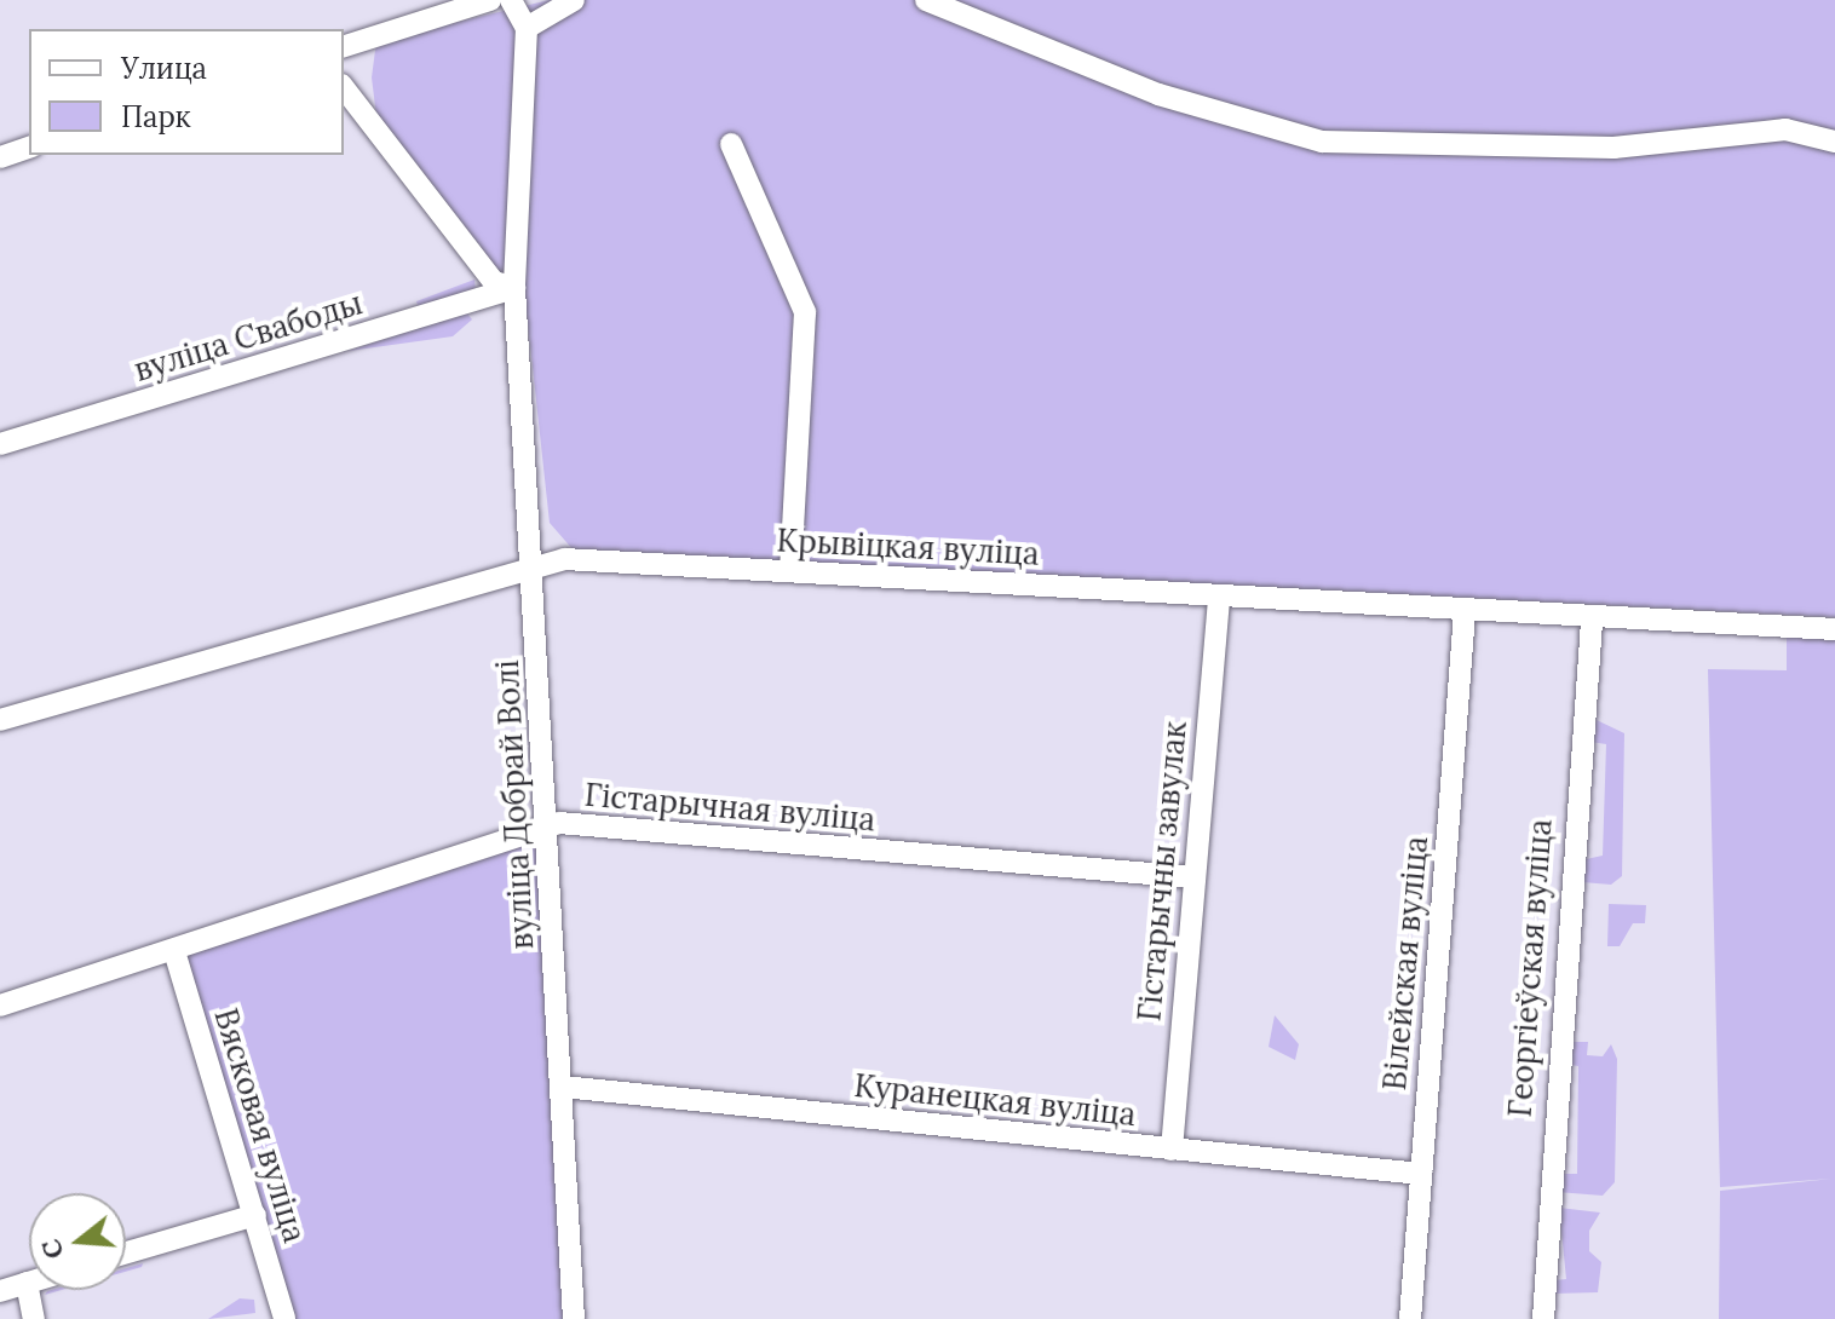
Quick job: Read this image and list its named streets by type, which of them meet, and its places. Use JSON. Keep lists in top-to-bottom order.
{
  "streets": {
    "street": [
      "вуліца Свабоды",
      "Крывіцкая вуліца",
      "вуліца Добрай Волі",
      "Гістарычная вуліца",
      "Гістарычны завулак",
      "Вілейская вуліца",
      "Георгіеўская вуліца",
      "Куранецкая вуліца",
      "Вясковая вуліца"
    ]
  },
  "crossings": [
    ["вуліца Свабоды", "вуліца Добрай Волі"],
    ["Крывіцкая вуліца", "вуліца Добрай Волі"],
    ["Крывіцкая вуліца", "Гістарычны завулак"],
    ["Крывіцкая вуліца", "Вілейская вуліца"],
    ["Крывіцкая вуліца", "Георгіеўская вуліца"],
    ["вуліца Добрай Волі", "Гістарычная вуліца"],
    ["вуліца Добрай Волі", "Куранецкая вуліца"],
    ["Гістарычная вуліца", "Гістарычны завулак"],
    ["Гістарычная вуліца", "Вясковая вуліца"],
    ["Гістарычны завулак", "Куранецкая вуліца"],
    ["Вілейская вуліца", "Куранецкая вуліца"]
  ],
  "legend": ["Улица", "Парк"],
  "north": "left"
}
